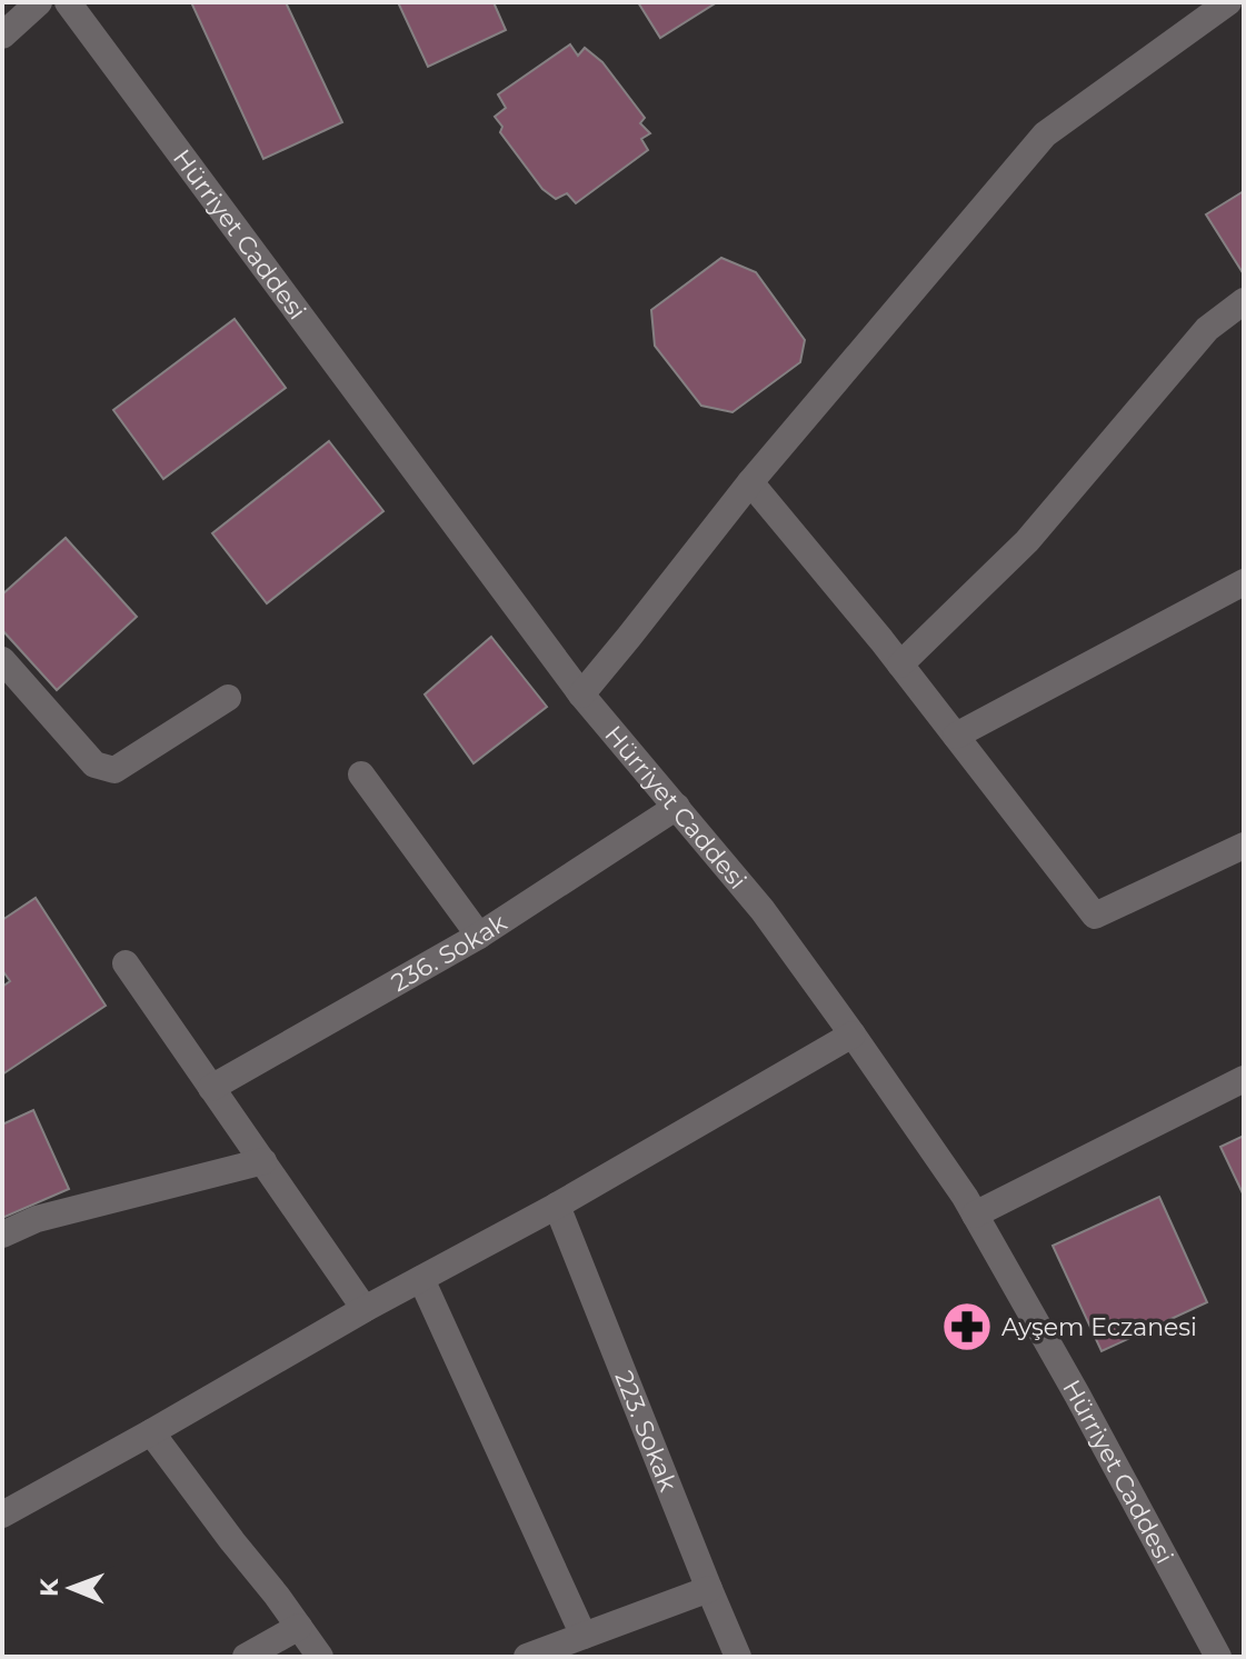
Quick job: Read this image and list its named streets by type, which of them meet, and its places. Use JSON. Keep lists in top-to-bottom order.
{
  "streets": {
    "street": ["Hürriyet Caddesi", "236. Sokak", "223. Sokak"]
  },
  "crossings": [
    ["Hürriyet Caddesi", "236. Sokak"]
  ],
  "places": {
    "pharmacy": ["Ayşem Eczanesi"]
  },
  "north": "left"
}
